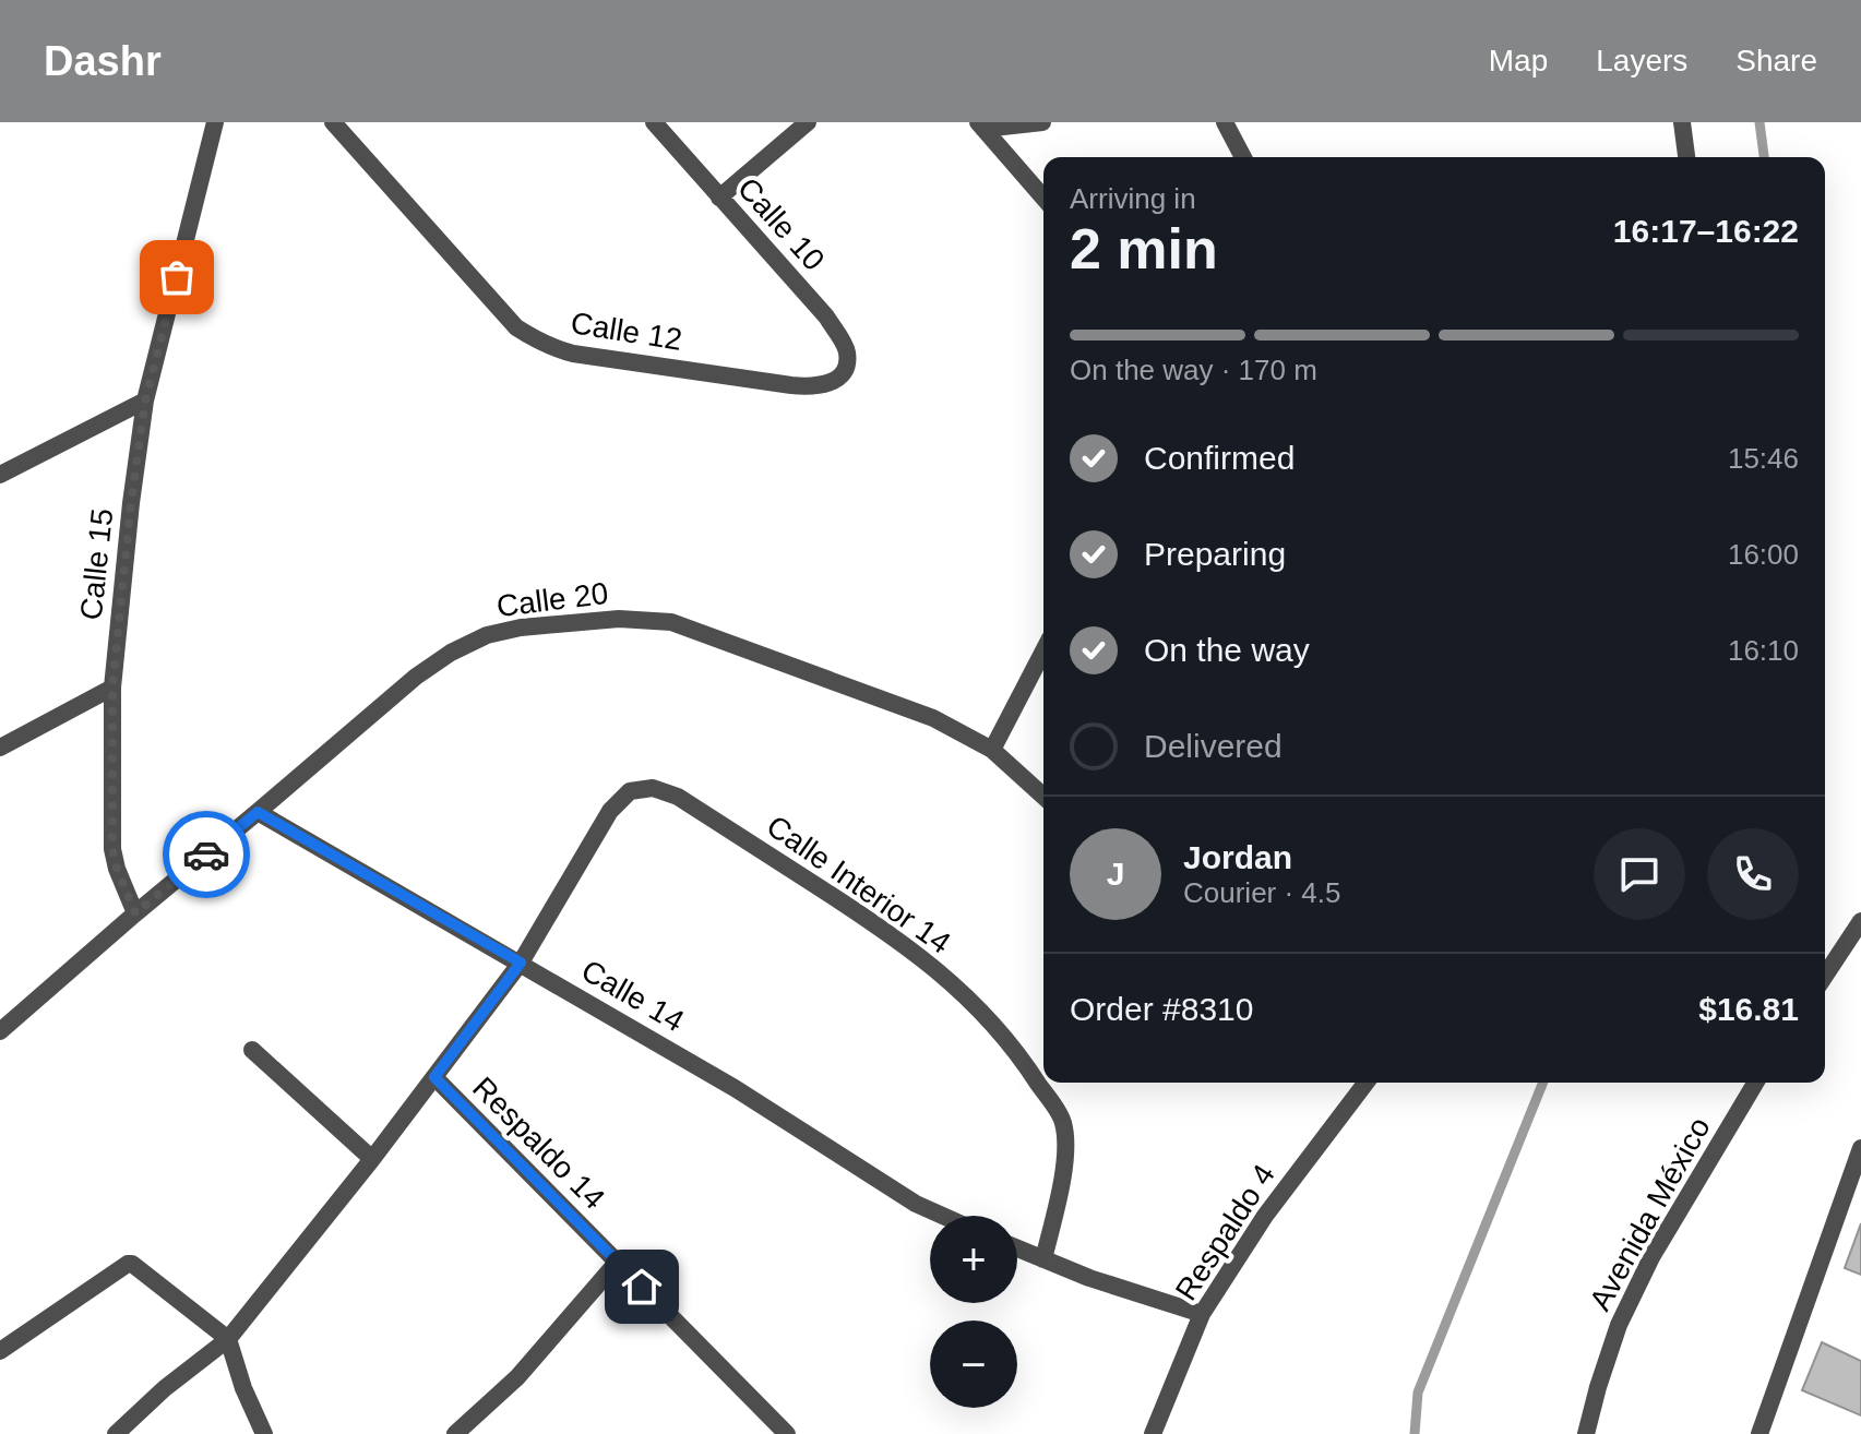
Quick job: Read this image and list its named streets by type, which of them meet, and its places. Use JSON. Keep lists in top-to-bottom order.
{
  "streets": {
    "street": [
      "Calle 10",
      "Calle 12",
      "Calle 15",
      "Calle 20",
      "Calle Interior 14",
      "Calle 14",
      "Respaldo 14",
      "Avenida México",
      "Respaldo 4"
    ]
  },
  "crossings": [
    ["Calle 10", "Calle 12"],
    ["Calle 15", "Calle 20"],
    ["Calle 20", "Calle 14"],
    ["Calle Interior 14", "Calle 14"]
  ],
  "page": {
    "header": "Dashr",
    "nav": ["Map", "Layers", "Share"],
    "heading": ["2 min", "Arriving in", "16:17–16:22"],
    "panel": [
      "Jordan",
      "Courier · 4.5",
      "Order #8310",
      "$16.81"
    ],
    "bar": "On the way · 170 m",
    "list": [
      ["Confirmed", "15:46"],
      ["Preparing", "16:00"],
      ["On the way", "16:10"],
      "Delivered"
    ],
    "round": "J",
    "map_buttons": ["+", "−"]
  }
}
